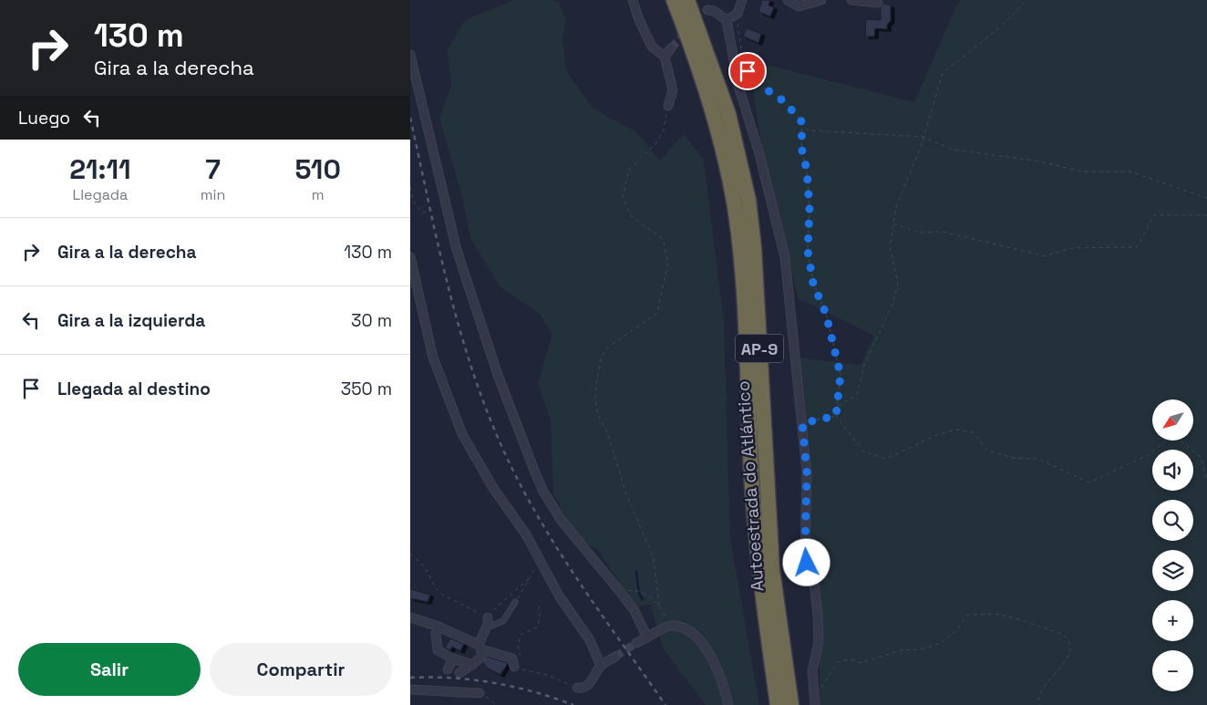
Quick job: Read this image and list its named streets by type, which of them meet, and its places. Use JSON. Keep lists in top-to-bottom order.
{
  "streets": {
    "highway": ["AP-9", "Autoestrada do Atlántico"]
  },
  "north": "bottom left",
  "page": {
    "turn": ["130 m", "Gira a la derecha"],
    "then": "Luego",
    "eta": [
      "21:11",
      "Llegada",
      "7",
      "min",
      "510",
      "m"
    ],
    "list": [
      {
        "name": "Gira a la derecha",
        "value": "130 m"
      },
      {
        "name": "Gira a la izquierda",
        "value": "30 m"
      },
      {
        "name": "Llegada al destino",
        "value": "350 m"
      }
    ],
    "map_buttons": ["+", "−"],
    "buttons": ["Salir", "Compartir"]
  }
}
